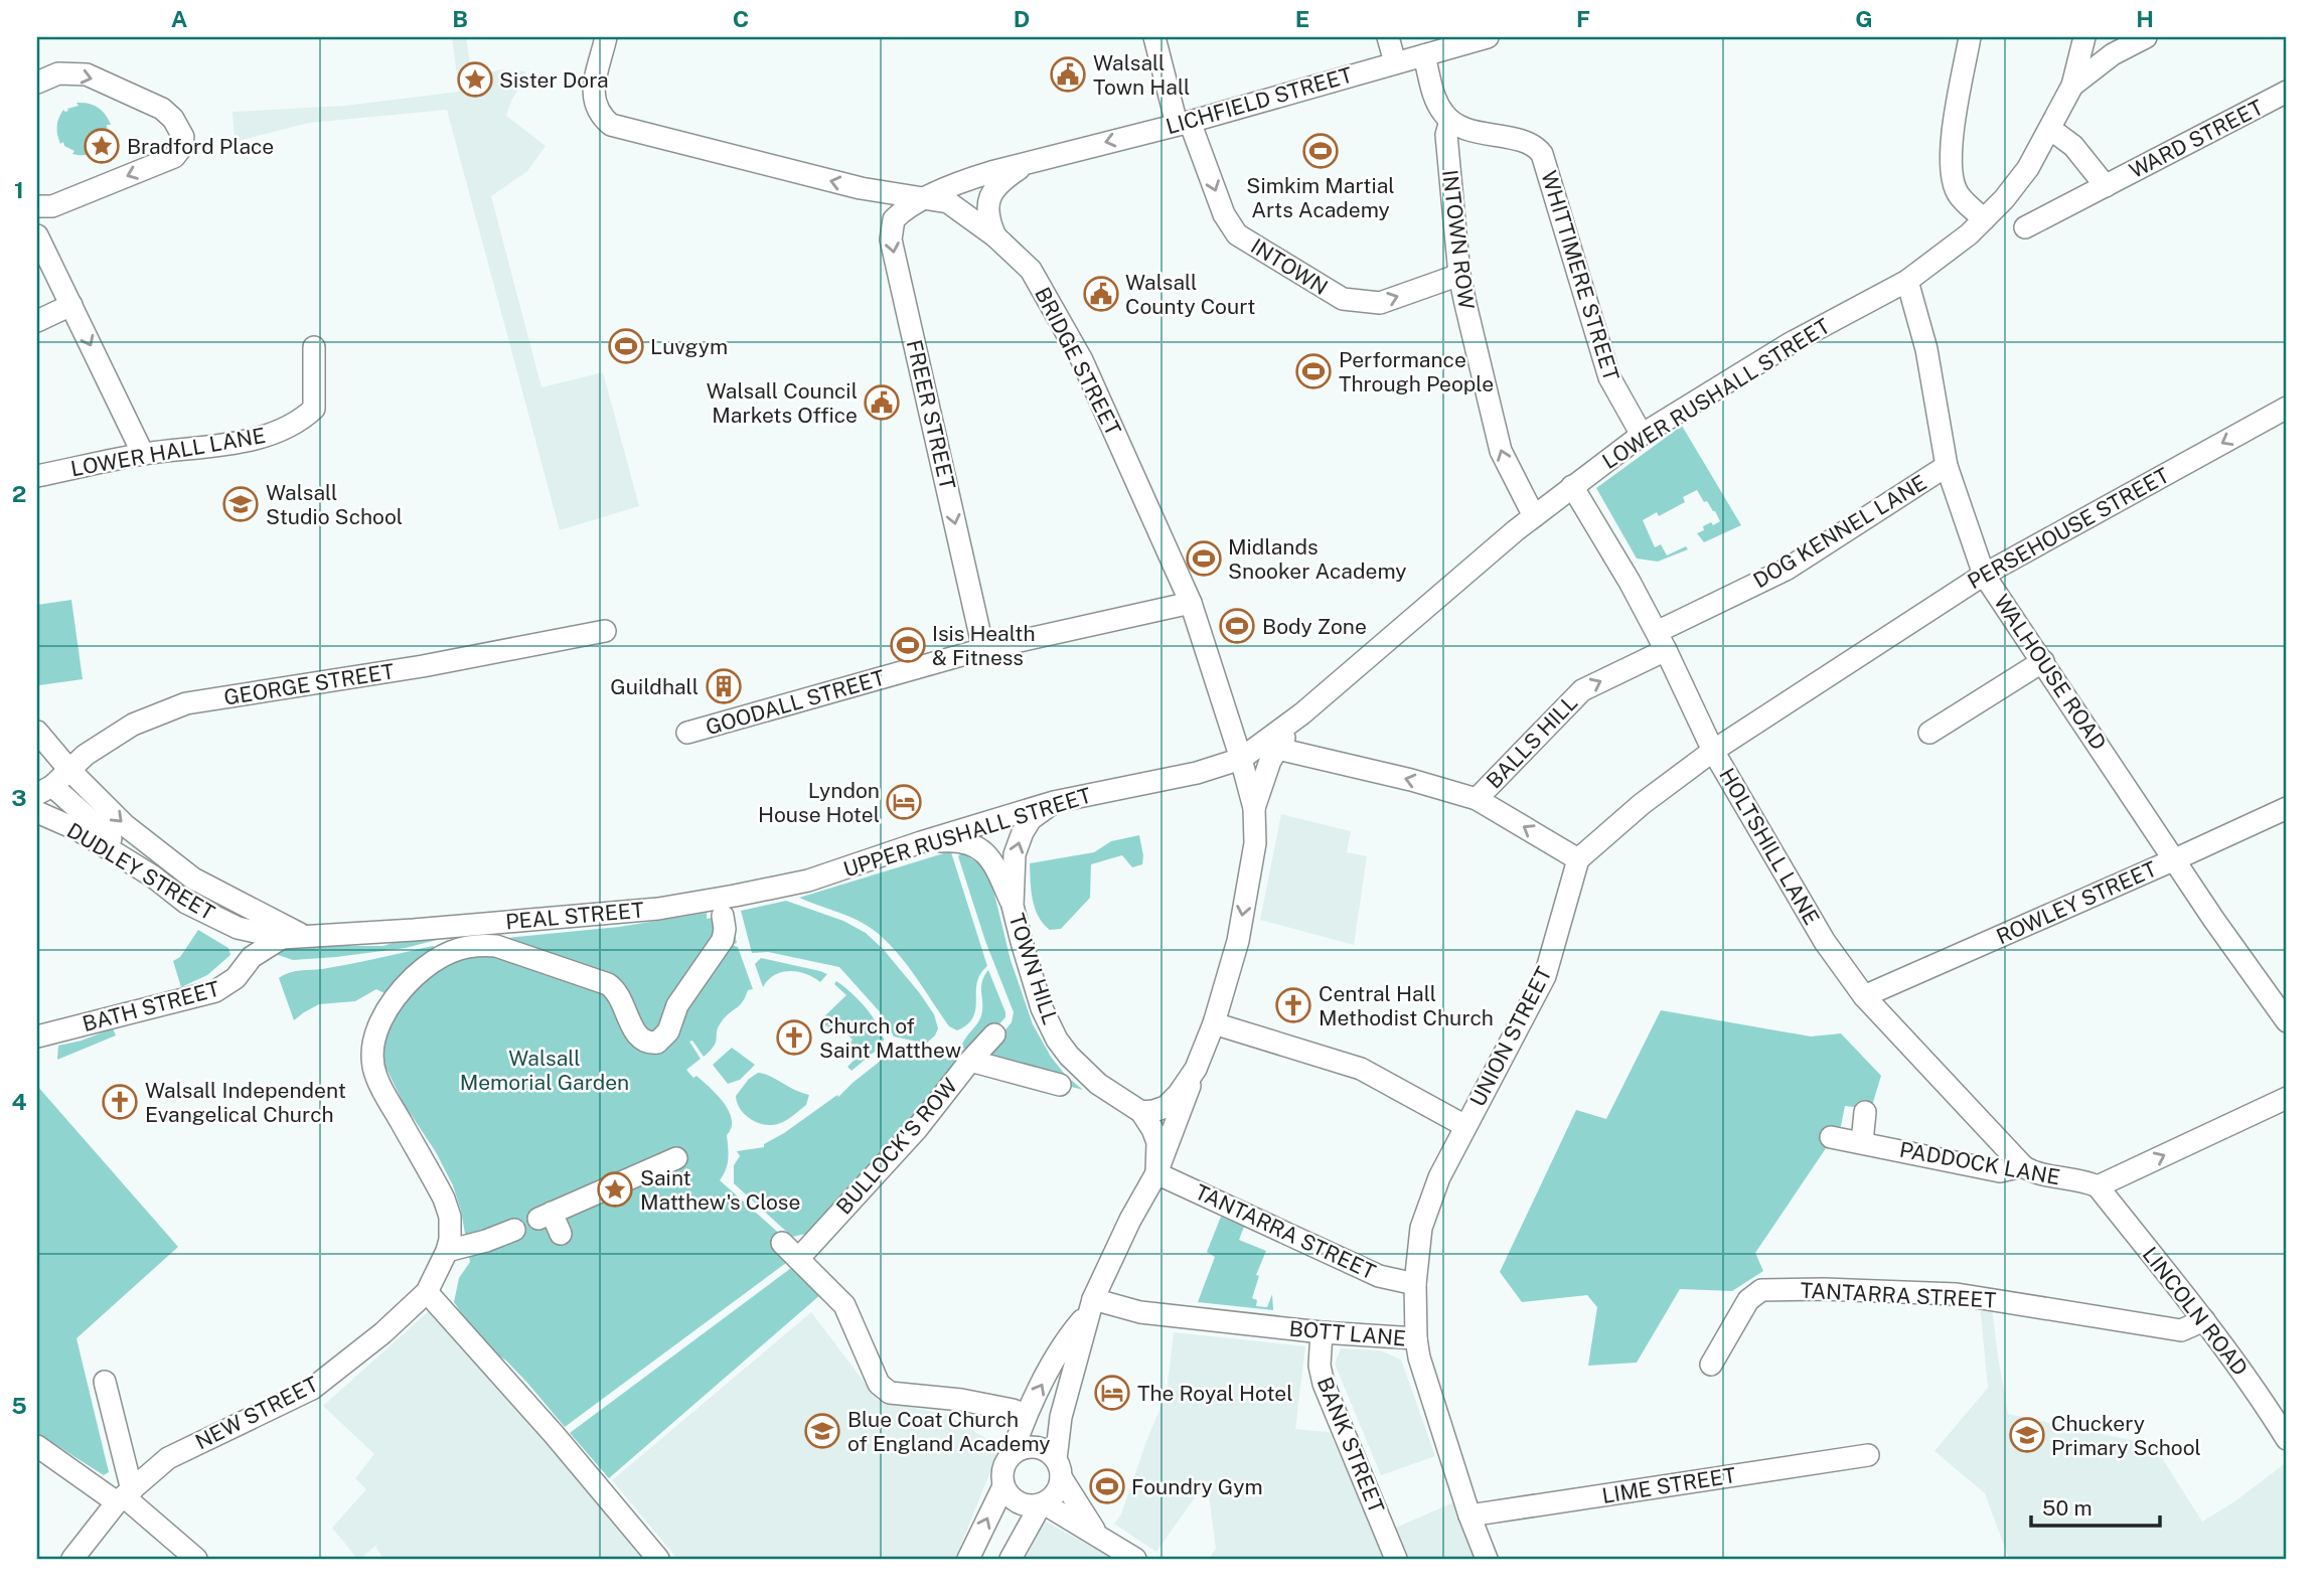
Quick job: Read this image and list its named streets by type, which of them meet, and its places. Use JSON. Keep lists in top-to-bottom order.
{
  "streets": {
    "street": [
      "LICHFIELD STREET",
      "WARD STREET",
      "INTOWN ROW",
      "INTOWN",
      "WHITTIMERE STREET",
      "BRIDGE STREET",
      "LOWER RUSHALL STREET",
      "FREER STREET",
      "LOWER HALL LANE",
      "PERSEHOUSE STREET",
      "DOG KENNEL LANE",
      "WALHOUSE ROAD",
      "GEORGE STREET",
      "GOODALL STREET",
      "BALLS HILL",
      "UPPER RUSHALL STREET",
      "HOLTSHILL LANE",
      "DUDLEY STREET",
      "ROWLEY STREET",
      "PEAL STREET",
      "TOWN HILL",
      "BATH STREET",
      "UNION STREET",
      "BULLOCK'S ROW",
      "PADDOCK LANE",
      "TANTARRA STREET",
      "LINCOLN ROAD",
      "BOTT LANE",
      "NEW STREET",
      "BANK STREET",
      "LIME STREET"
    ]
  },
  "crossings": [
    ["LICHFIELD STREET", "INTOWN"],
    ["LICHFIELD STREET", "BRIDGE STREET"],
    ["LICHFIELD STREET", "FREER STREET"],
    ["WARD STREET", "LOWER RUSHALL STREET"],
    ["INTOWN ROW", "INTOWN"],
    ["INTOWN ROW", "WHITTIMERE STREET"],
    ["INTOWN ROW", "LOWER RUSHALL STREET"],
    ["WHITTIMERE STREET", "LOWER RUSHALL STREET"],
    ["BRIDGE STREET", "LOWER RUSHALL STREET"],
    ["BRIDGE STREET", "FREER STREET"],
    ["BRIDGE STREET", "GOODALL STREET"],
    ["BRIDGE STREET", "UPPER RUSHALL STREET"],
    ["LOWER RUSHALL STREET", "WALHOUSE ROAD"],
    ["LOWER RUSHALL STREET", "UPPER RUSHALL STREET"],
    ["LOWER RUSHALL STREET", "HOLTSHILL LANE"],
    ["FREER STREET", "GOODALL STREET"],
    ["PERSEHOUSE STREET", "WALHOUSE ROAD"],
    ["PERSEHOUSE STREET", "HOLTSHILL LANE"],
    ["DOG KENNEL LANE", "WALHOUSE ROAD"],
    ["DOG KENNEL LANE", "BALLS HILL"],
    ["DOG KENNEL LANE", "HOLTSHILL LANE"],
    ["WALHOUSE ROAD", "ROWLEY STREET"],
    ["BALLS HILL", "HOLTSHILL LANE"],
    ["UPPER RUSHALL STREET", "PEAL STREET"],
    ["UPPER RUSHALL STREET", "TOWN HILL"],
    ["HOLTSHILL LANE", "ROWLEY STREET"],
    ["HOLTSHILL LANE", "PADDOCK LANE"],
    ["DUDLEY STREET", "PEAL STREET"],
    ["DUDLEY STREET", "BATH STREET"],
    ["UNION STREET", "TANTARRA STREET"],
    ["UNION STREET", "BOTT LANE"],
    ["PADDOCK LANE", "LINCOLN ROAD"],
    ["TANTARRA STREET", "LINCOLN ROAD"],
    ["BOTT LANE", "BANK STREET"],
    ["BOTT LANE", "LIME STREET"]
  ],
  "one_way": [
    "INTOWN ROW",
    "INTOWN",
    "FREER STREET",
    "PERSEHOUSE STREET"
  ],
  "parks": ["Walsall Memorial Garden"],
  "places": {
    "public building": ["Walsall Town Hall", "Walsall County Court", "Walsall Council Markets Office"],
    "place": ["Sister Dora", "Bradford Place", "Saint Matthew's Close"],
    "sports": [
      "Simkim Martial Arts Academy",
      "Luvgym",
      "Performance Through People",
      "Midlands Snooker Academy",
      "Body Zone",
      "Isis Health & Fitness",
      "Foundry Gym"
    ],
    "school or university": ["Walsall Studio School", "Blue Coat Church of England Academy", "Chuckery Primary School"],
    "building": ["Guildhall"],
    "hotel": ["Lyndon House Hotel", "The Royal Hotel"],
    "church": ["Central Hall Methodist Church", "Church of Saint Matthew", "Walsall Independent Evangelical Church"]
  },
  "scale_bar": "50 m",
  "grid": {
    "columns": [
      "A",
      "B",
      "C",
      "D",
      "E",
      "F",
      "G",
      "H"
    ],
    "rows": [
      "1",
      "2",
      "3",
      "4",
      "5"
    ]
  }
}
